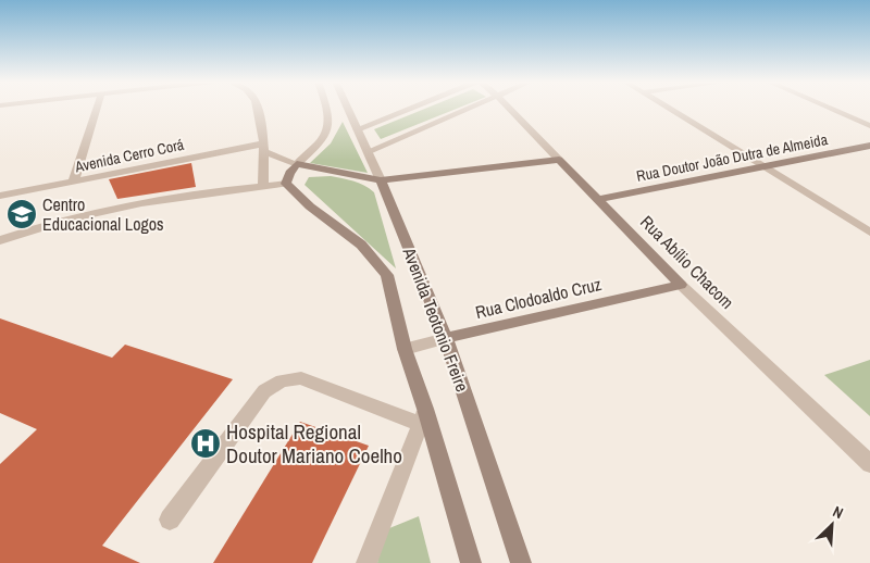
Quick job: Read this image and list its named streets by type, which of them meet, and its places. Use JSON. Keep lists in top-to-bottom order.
{
  "streets": {
    "main road": [
      "Rua Doutor João Dutra de Almeida",
      "Rua Abílio Chacom",
      "Rua Clodoaldo Cruz",
      "Avenida Teotonio Freire"
    ],
    "street": ["Avenida Cerro Corá"]
  },
  "crossings": [
    ["Rua Doutor João Dutra de Almeida", "Rua Abílio Chacom"],
    ["Rua Abílio Chacom", "Rua Clodoaldo Cruz"],
    ["Rua Clodoaldo Cruz", "Avenida Teotonio Freire"]
  ],
  "places": {
    "school or university": ["Centro Educacional Logos"],
    "hospital": ["Hospital Regional Doutor Mariano Coelho"]
  },
  "north": "top right"
}
